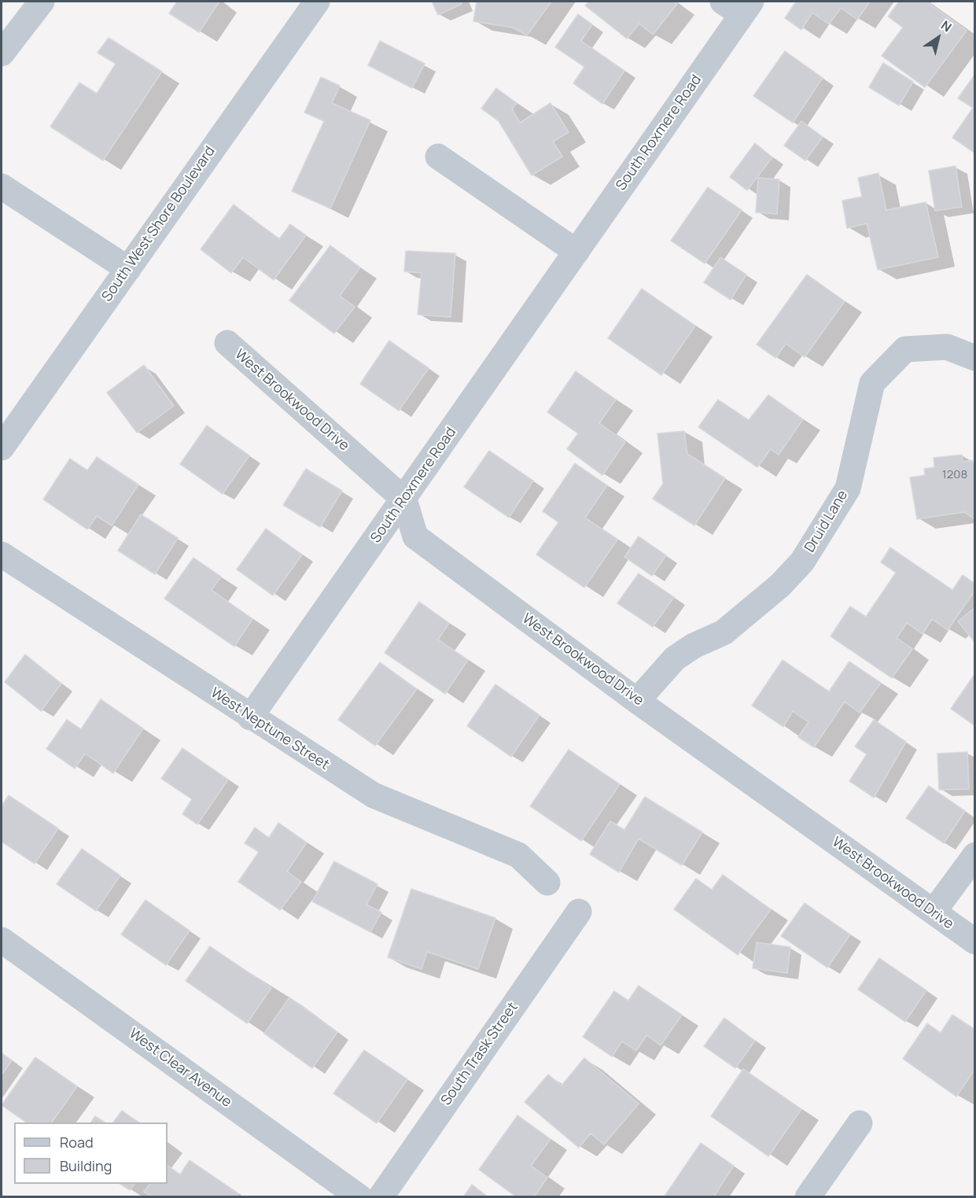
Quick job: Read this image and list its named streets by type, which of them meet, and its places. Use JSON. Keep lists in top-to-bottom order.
{
  "streets": {
    "street": [
      "South Roxmere Road",
      "South West Shore Boulevard",
      "West Brookwood Drive",
      "Druid Lane",
      "West Neptune Street",
      "South Trask Street",
      "West Clear Avenue"
    ]
  },
  "crossings": [
    ["South Roxmere Road", "West Brookwood Drive"],
    ["South Roxmere Road", "West Neptune Street"],
    ["West Brookwood Drive", "Druid Lane"]
  ],
  "house_numbers": ["1208"],
  "legend": ["Road", "Building"],
  "north": "top right"
}
